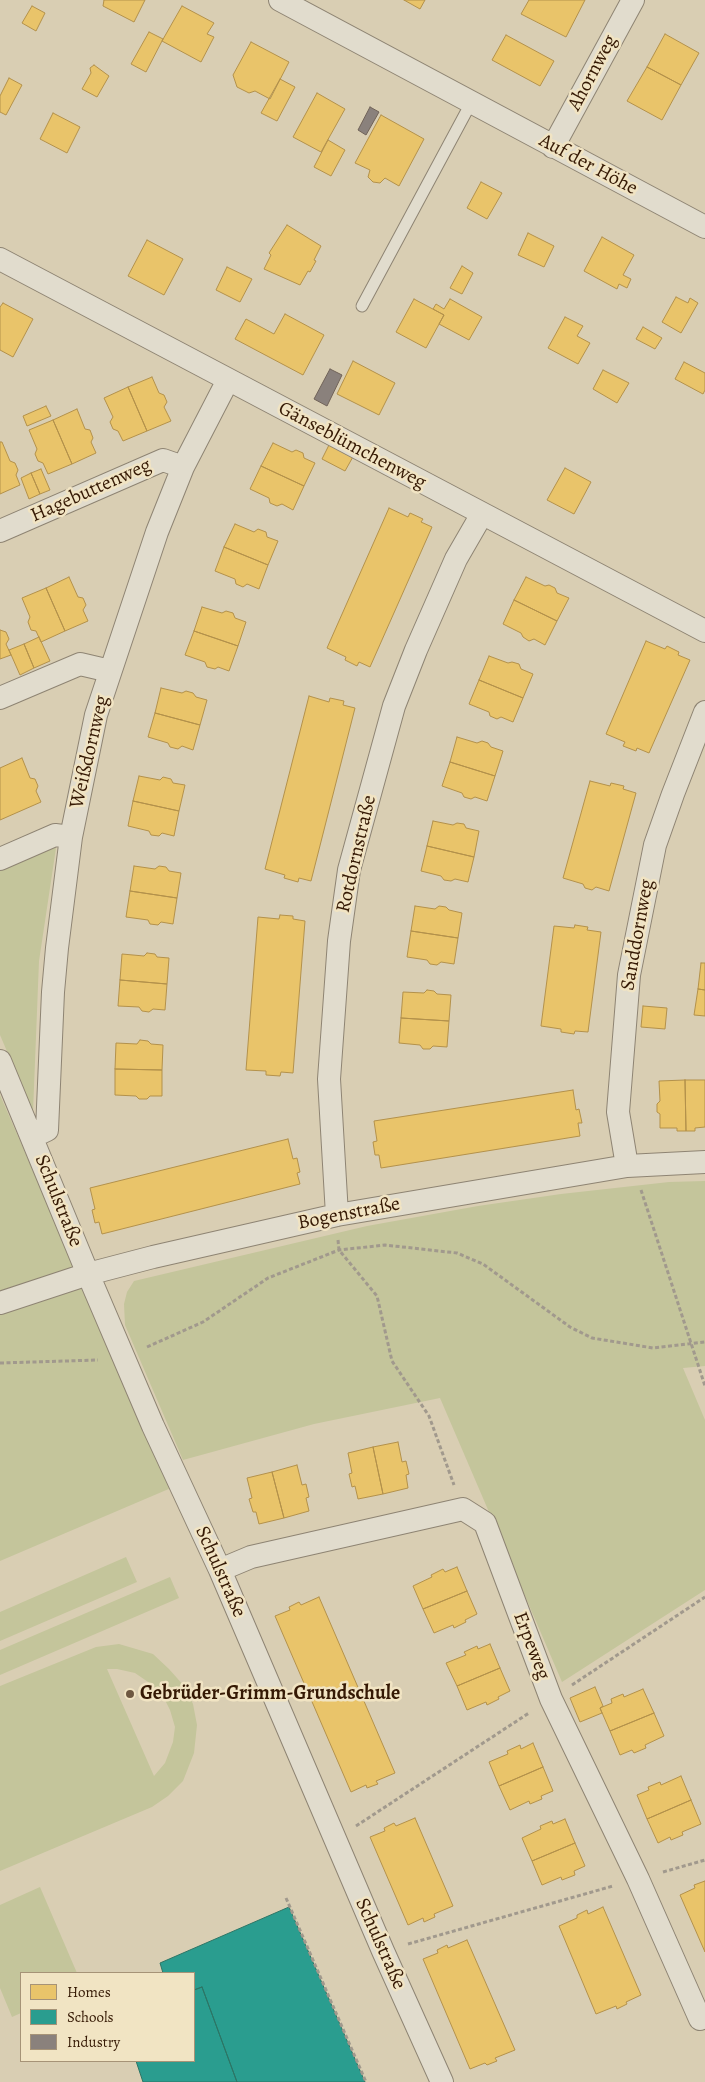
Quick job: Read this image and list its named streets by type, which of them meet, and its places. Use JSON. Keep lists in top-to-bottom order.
{
  "streets": {
    "street": [
      "Ahornweg",
      "Auf der Höhe",
      "Gänseblümchenweg",
      "Hagebuttenweg",
      "Weißdornweg",
      "Rotdornstraße",
      "Sanddornweg",
      "Schulstraße",
      "Bogenstraße",
      "Erpeweg"
    ]
  },
  "crossings": [
    ["Ahornweg", "Auf der Höhe"],
    ["Gänseblümchenweg", "Weißdornweg"],
    ["Gänseblümchenweg", "Rotdornstraße"],
    ["Hagebuttenweg", "Weißdornweg"],
    ["Weißdornweg", "Schulstraße"],
    ["Rotdornstraße", "Bogenstraße"],
    ["Sanddornweg", "Bogenstraße"],
    ["Schulstraße", "Bogenstraße"]
  ],
  "places": ["Gebrüder-Grimm-Grundschule"],
  "legend": ["Homes", "Schools", "Industry"]
}
